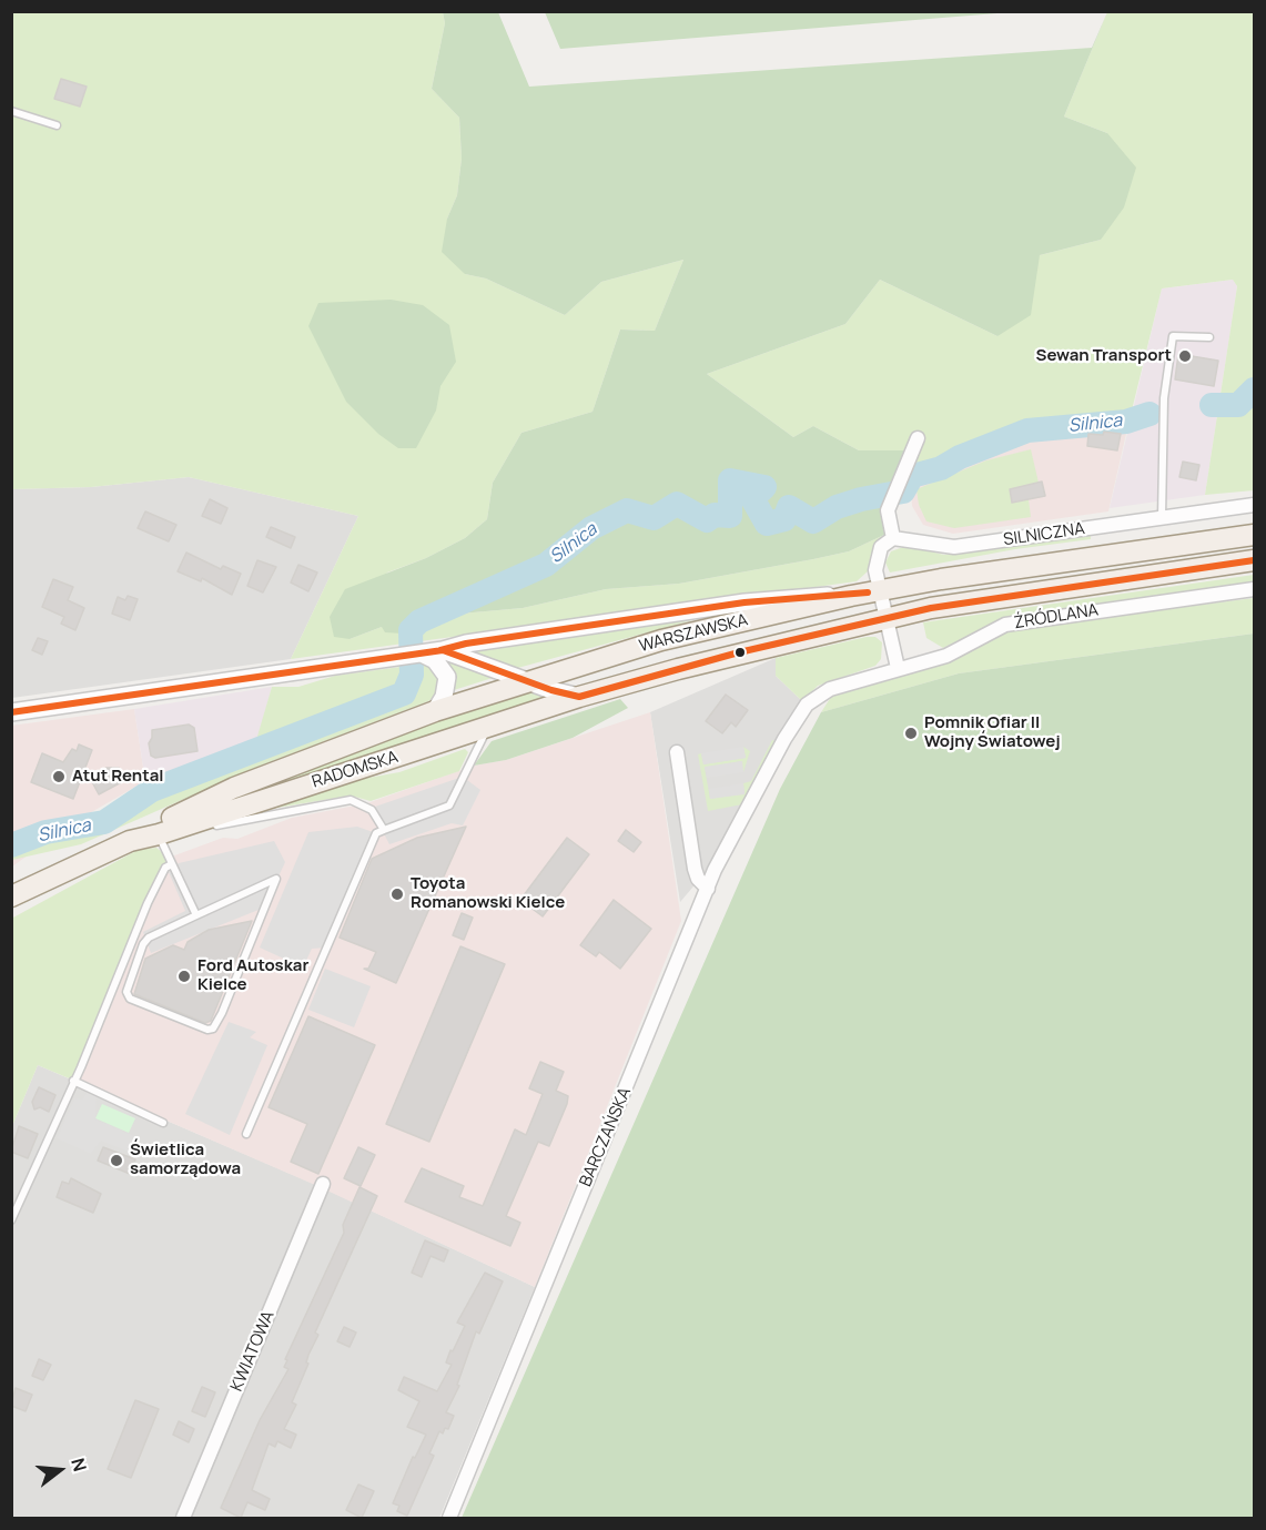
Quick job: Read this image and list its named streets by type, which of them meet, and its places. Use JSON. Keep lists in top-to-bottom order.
{
  "streets": {
    "main road": ["WARSZAWSKA", "RADOMSKA"],
    "street": [
      "SILNICZNA",
      "ŹRÓDLANA",
      "BARCZAŃSKA",
      "KWIATOWA"
    ]
  },
  "crossings": [
    ["ŹRÓDLANA", "BARCZAŃSKA"],
    ["WARSZAWSKA", "RADOMSKA"]
  ],
  "water": ["Silnica"],
  "places": [
    "Sewan Transport",
    "Pomnik Ofiar II Wojny Światowej",
    "Atut Rental",
    "Toyota Romanowski Kielce",
    "Ford Autoskar Kielce",
    "Świetlica samorządowa"
  ],
  "north": "right"
}
